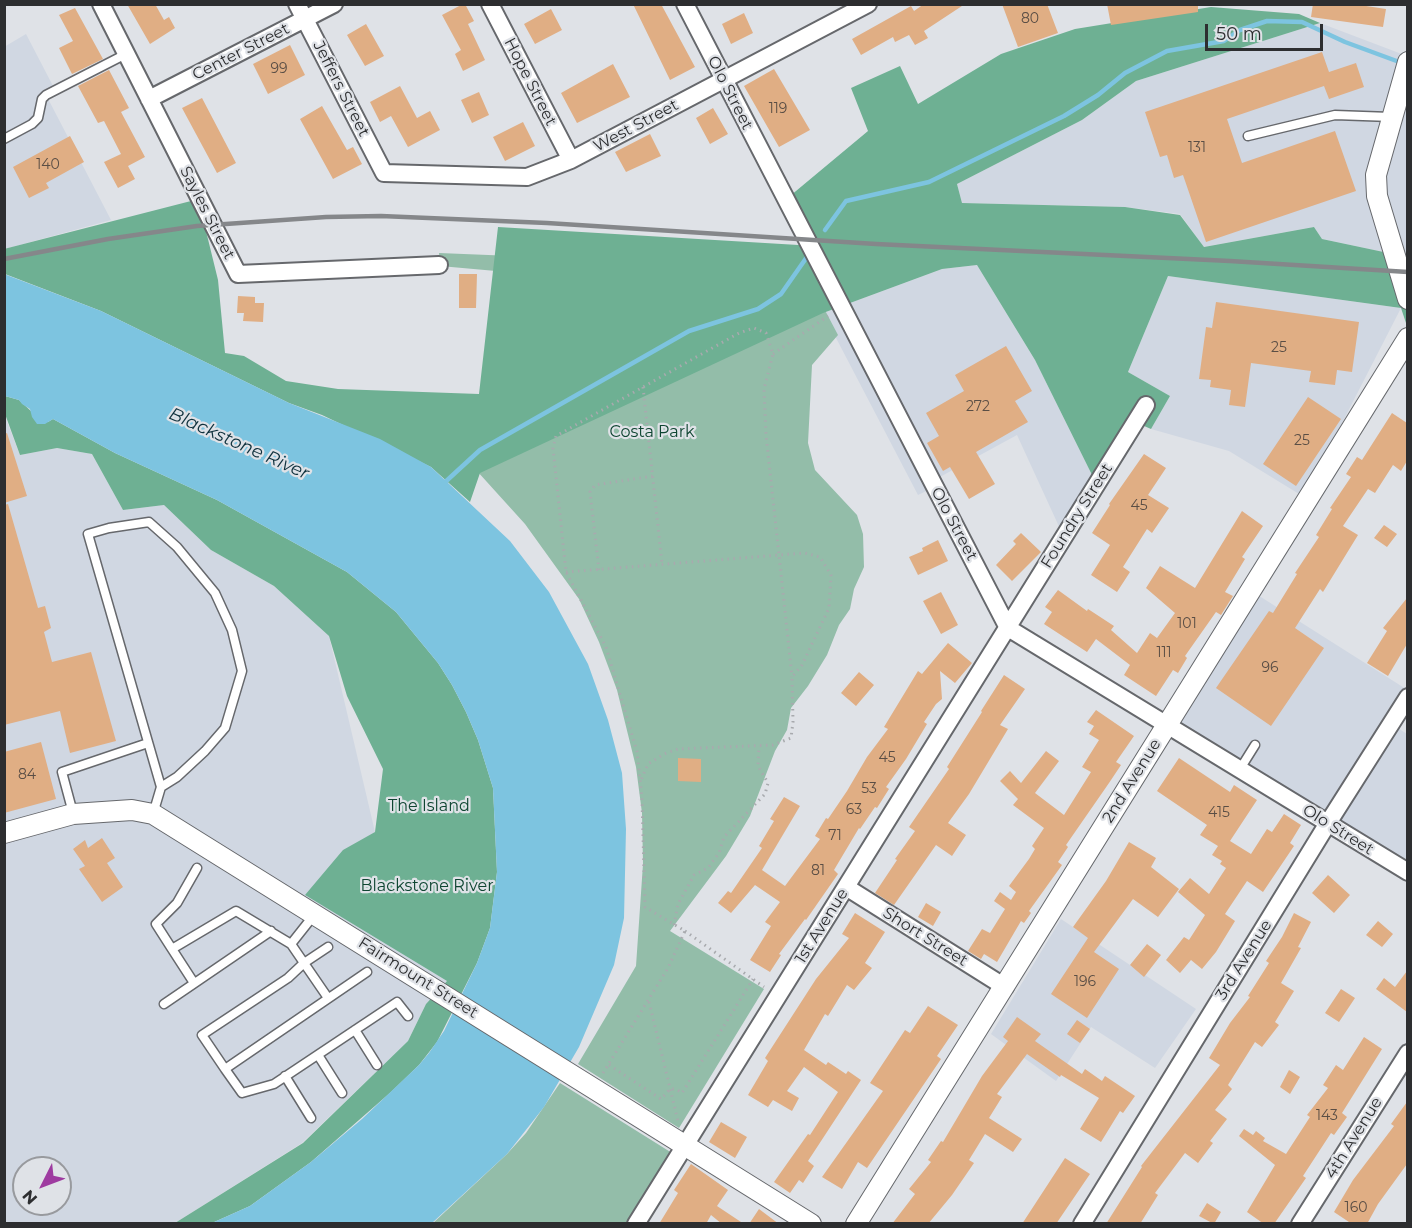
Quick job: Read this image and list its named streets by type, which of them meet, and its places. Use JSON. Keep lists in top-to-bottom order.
{
  "streets": {
    "street": [
      "Center Street",
      "Hope Street",
      "Jeffers Street",
      "Olo Street",
      "West Street",
      "Sayles Street",
      "Foundry Street",
      "2nd Avenue",
      "1st Avenue",
      "Short Street",
      "3rd Avenue",
      "Fairmount Street",
      "4th Avenue"
    ]
  },
  "crossings": [
    ["Center Street", "Jeffers Street"],
    ["Center Street", "Sayles Street"],
    ["Hope Street", "West Street"],
    ["Jeffers Street", "West Street"],
    ["Olo Street", "West Street"],
    ["Olo Street", "Foundry Street"],
    ["Olo Street", "2nd Avenue"],
    ["Olo Street", "1st Avenue"],
    ["Olo Street", "3rd Avenue"],
    ["Foundry Street", "1st Avenue"],
    ["2nd Avenue", "Short Street"],
    ["1st Avenue", "Short Street"],
    ["1st Avenue", "Fairmount Street"]
  ],
  "water": ["Blackstone River"],
  "parks": ["Costa Park", "The Island", "Blackstone River"],
  "house_numbers": [
    "80",
    "99",
    "119",
    "131",
    "140",
    "25",
    "272",
    "25",
    "45",
    "101",
    "111",
    "96",
    "45",
    "84",
    "53",
    "63",
    "415",
    "71",
    "81",
    "196",
    "143",
    "160"
  ],
  "scale_bar": "50 m",
  "north": "bottom left"
}
